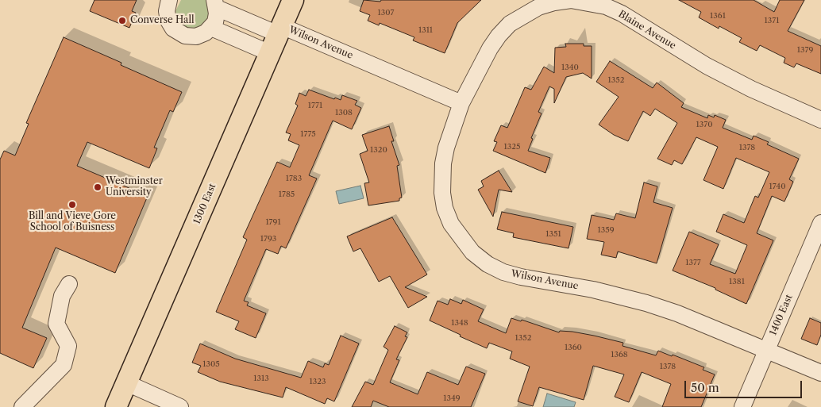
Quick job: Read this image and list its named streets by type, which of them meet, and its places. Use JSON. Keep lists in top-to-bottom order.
{
  "streets": {
    "main road": ["1300 East"],
    "street": ["Blaine Avenue", "Wilson Avenue", "1400 East"]
  },
  "crossings": [
    ["Blaine Avenue", "Wilson Avenue"],
    ["Wilson Avenue", "1300 East"],
    ["Wilson Avenue", "1400 East"]
  ],
  "places": ["Converse Hall", "Westminster University", "Bill and Vieve Gore School of Buisness"],
  "house_numbers": [
    "1307",
    "1361",
    "1371",
    "1311",
    "1379",
    "1340",
    "1352",
    "1771",
    "1308",
    "1370",
    "1775",
    "1325",
    "1378",
    "1320",
    "1783",
    "1740",
    "1785",
    "1791",
    "1359",
    "1351",
    "1793",
    "1377",
    "1381",
    "1348",
    "1352",
    "1360",
    "1368",
    "1305",
    "1378",
    "1313",
    "1323",
    "1349"
  ],
  "scale_bar": "50 m"
}
